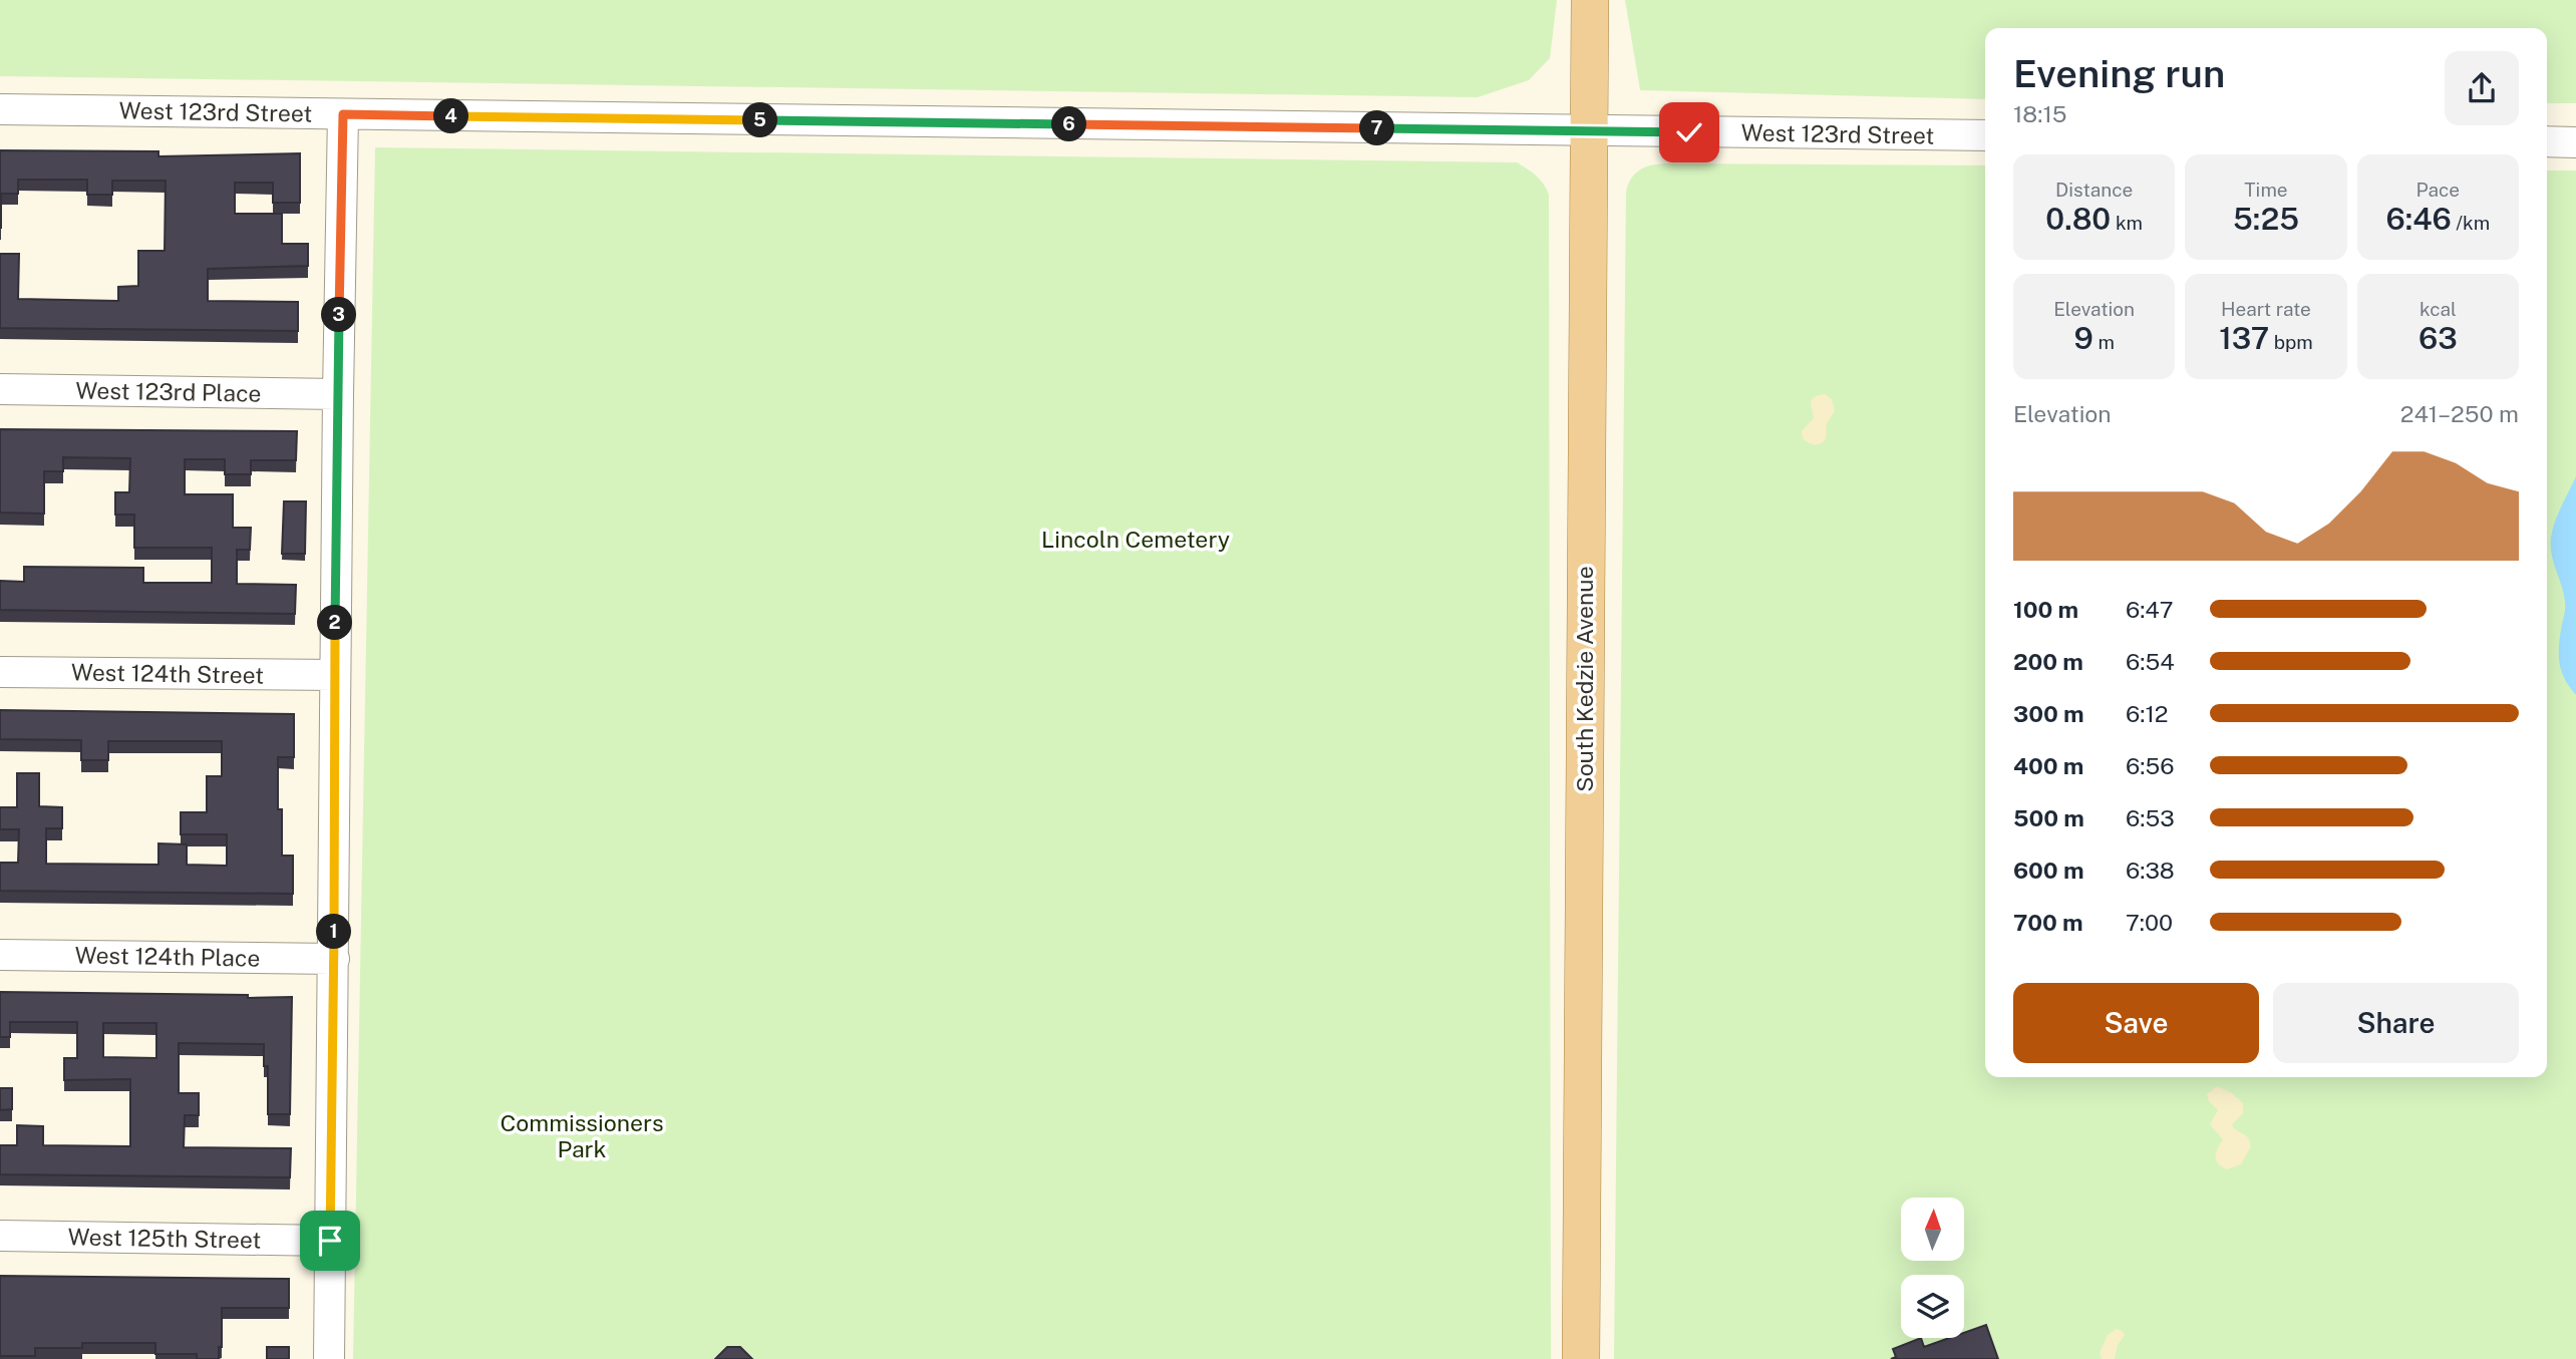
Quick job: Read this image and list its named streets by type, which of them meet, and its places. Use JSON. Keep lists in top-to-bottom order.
{
  "streets": {
    "main road": ["South Kedzie Avenue"],
    "street": [
      "West 123rd Street",
      "West 123rd Place",
      "West 124th Street",
      "West 124th Place",
      "West 125th Street"
    ]
  },
  "crossings": [
    ["West 123rd Street", "South Kedzie Avenue"]
  ],
  "parks": ["Lincoln Cemetery", "Commissioners Park"],
  "north": "top",
  "page": {
    "heading": ["Evening run", "18:15"],
    "pins": [
      "4",
      "5",
      "6",
      "7",
      "3",
      "2",
      "1"
    ],
    "stats": [
      ["Distance", "0.80 km"],
      ["Time", "5:25"],
      ["Pace", "6:46 /km"],
      ["Elevation", "9 m"],
      ["Heart rate", "137 bpm"],
      ["kcal", "63"]
    ],
    "chart": ["Elevation", "241–250 m"],
    "list": [
      {
        "name": "100 m",
        "note": "6:47"
      },
      {
        "name": "200 m",
        "note": "6:54"
      },
      {
        "name": "300 m",
        "note": "6:12"
      },
      {
        "name": "400 m",
        "note": "6:56"
      },
      {
        "name": "500 m",
        "note": "6:53"
      },
      {
        "name": "600 m",
        "note": "6:38"
      },
      {
        "name": "700 m",
        "note": "7:00"
      }
    ],
    "buttons": ["Save", "Share"]
  }
}
